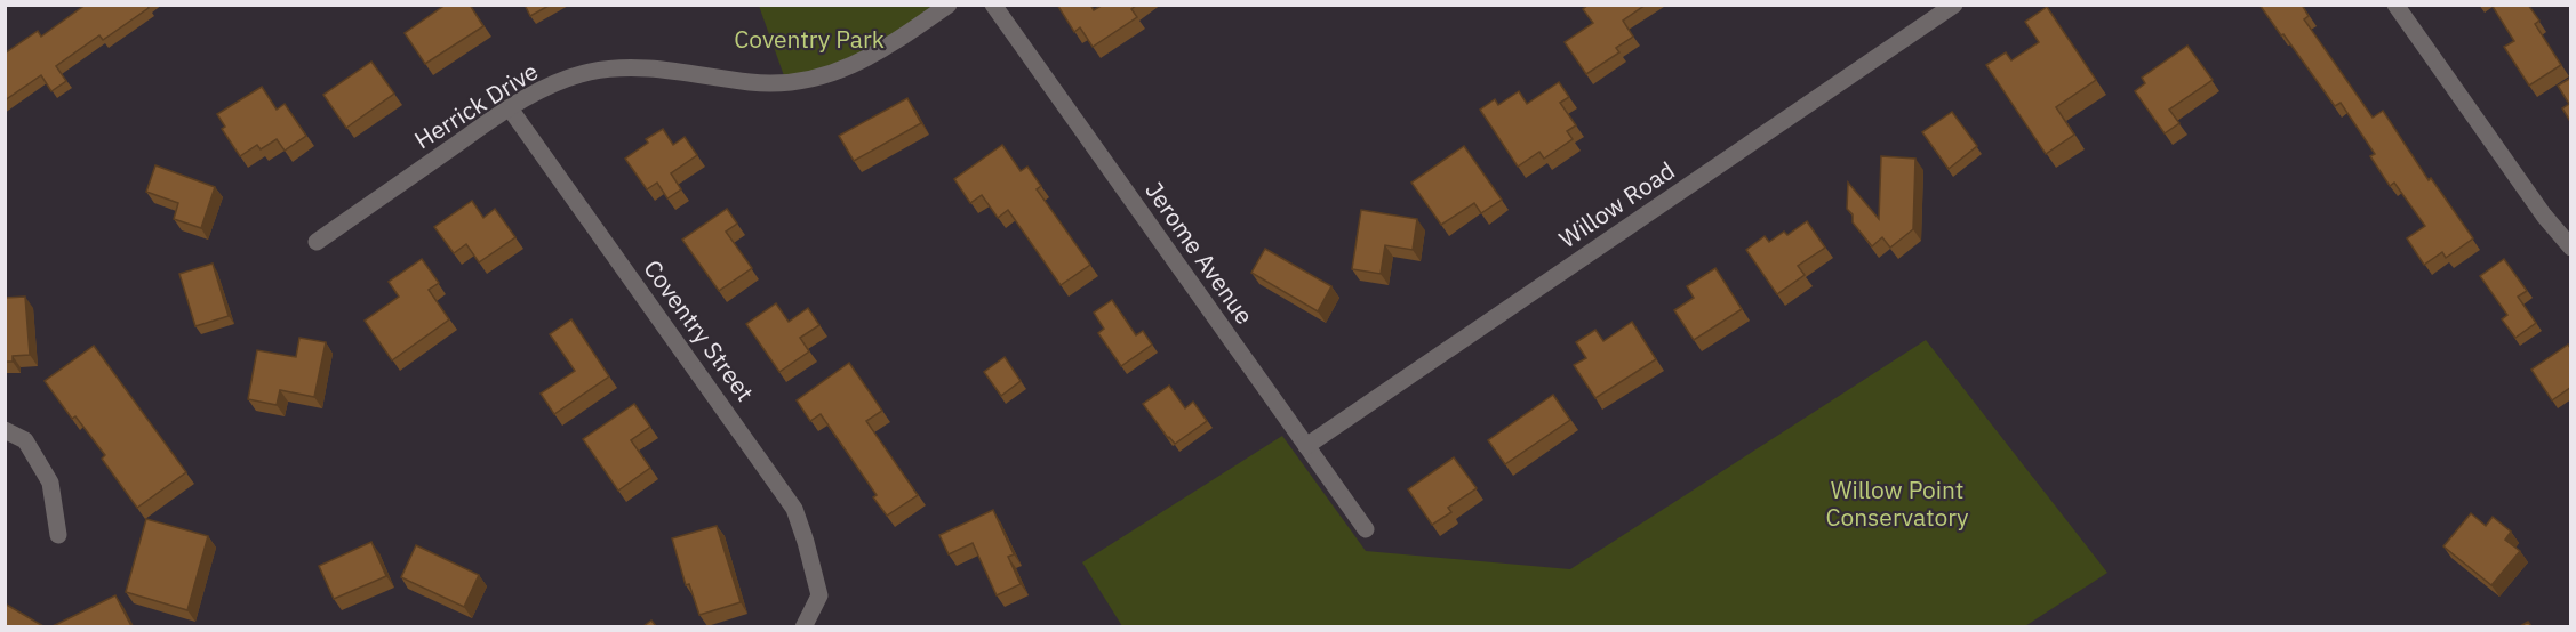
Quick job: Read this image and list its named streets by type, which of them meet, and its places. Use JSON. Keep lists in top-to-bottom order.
{
  "streets": {
    "street": [
      "Herrick Drive",
      "Willow Road",
      "Jerome Avenue",
      "Coventry Street"
    ]
  },
  "crossings": [
    ["Herrick Drive", "Coventry Street"],
    ["Willow Road", "Jerome Avenue"]
  ],
  "parks": ["Coventry Park", "Willow Point Conservatory"]
}
